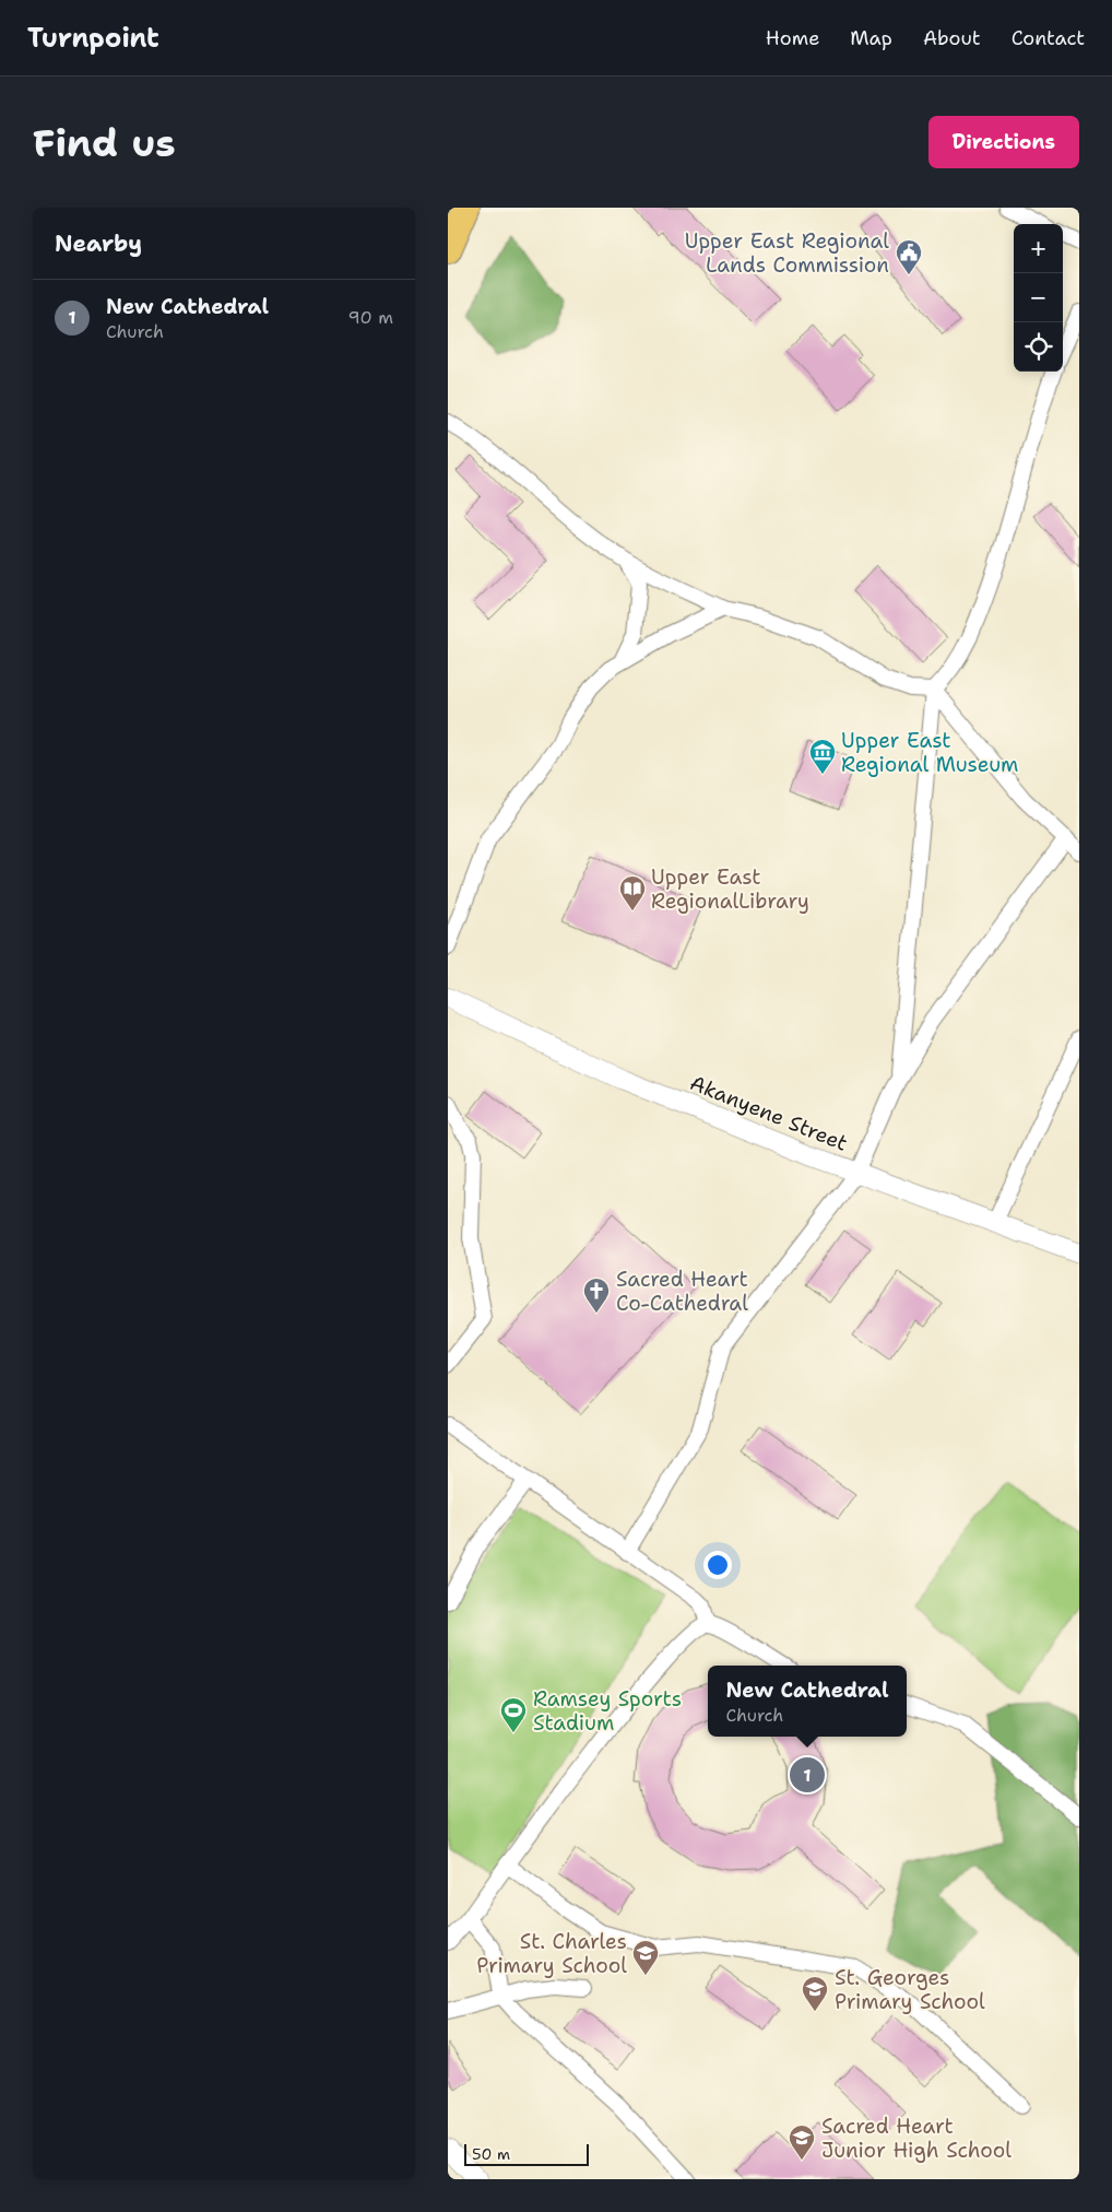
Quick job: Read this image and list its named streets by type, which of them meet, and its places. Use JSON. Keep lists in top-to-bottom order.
{
  "streets": {
    "street": ["Akanyene Street"]
  },
  "places": {
    "public building": ["Upper East Regional Lands Commission"],
    "museum": ["Upper East Regional Museum"],
    "library": ["Upper East RegionalLibrary"],
    "church": ["Sacred Heart Co-Cathedral"],
    "sports": ["Ramsey Sports Stadium"],
    "school or university": ["St. Charles Primary School", "St. Georges Primary School", "Sacred Heart Junior High School"]
  },
  "scale_bar": "50 m",
  "page": {
    "header": "Turnpoint",
    "nav": [
      "Home",
      "Map",
      "About",
      "Contact"
    ],
    "buttons": "Directions",
    "title": "Find us",
    "heading": "Nearby",
    "map_buttons": ["+", "−"],
    "list": [
      {
        "mark": "1",
        "name": "New Cathedral",
        "note": "Church",
        "value": "90 m"
      }
    ],
    "popup": ["New Cathedral", "Church"],
    "pins": "1",
    "scale": "50 m"
  }
}
